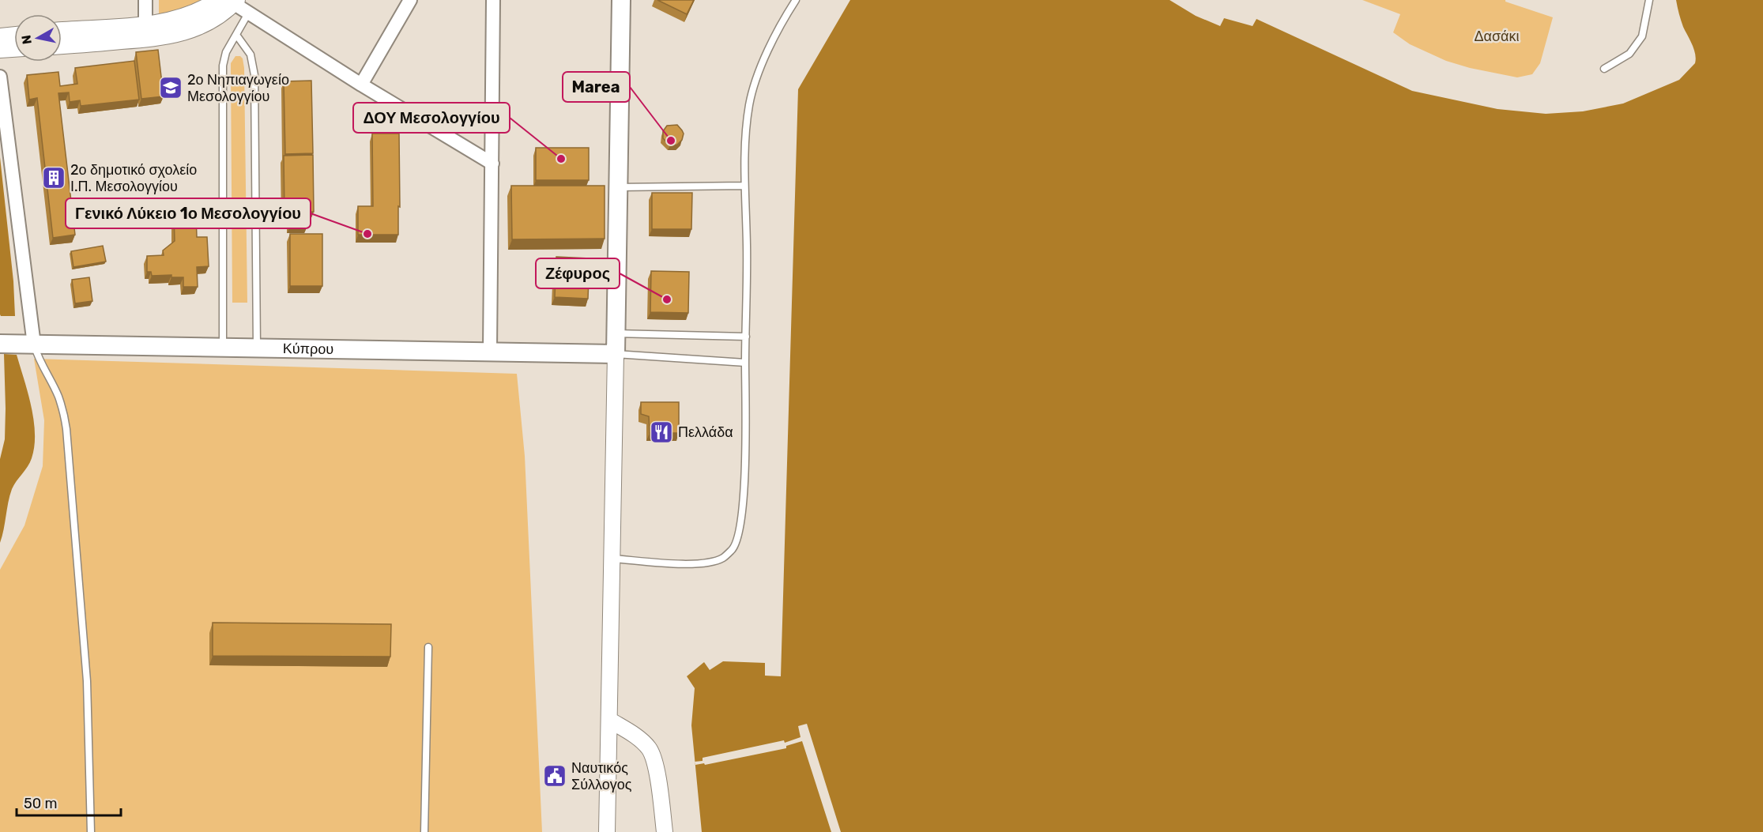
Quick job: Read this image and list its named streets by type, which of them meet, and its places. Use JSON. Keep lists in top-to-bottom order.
{
  "streets": {
    "main road": ["Κύπρου"]
  },
  "parks": ["Δασάκι"],
  "places": {
    "school or university": ["2ο Νηπιαγωγείο Μεσολογγίου"],
    "other": [
      "Marea",
      "ΔΟΥ Μεσολογγίου",
      "Γενικό Λύκειο 1ο Μεσολογγίου",
      "Ζέφυρος"
    ],
    "building": ["2ο δημοτικό σχολείο Ι.Π. Μεσολογγίου"],
    "restaurant": ["Πελλάδα"],
    "public building": ["Ναυτικός Σύλλογος"]
  },
  "scale_bar": "50 m",
  "north": "left"
}
